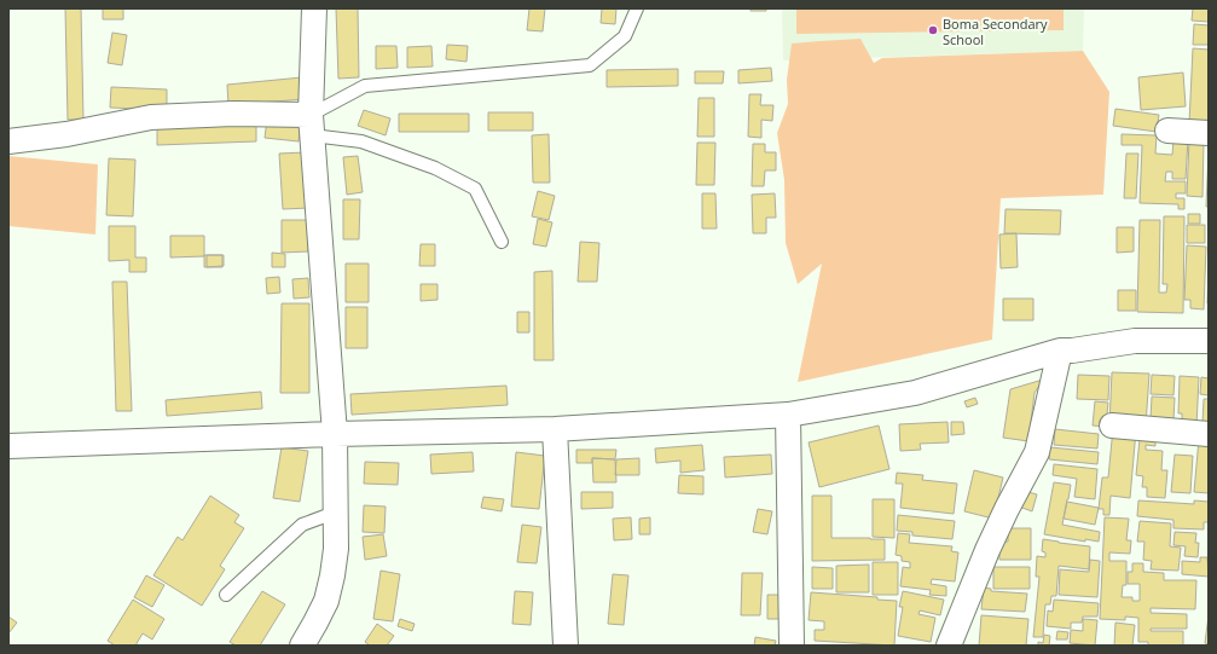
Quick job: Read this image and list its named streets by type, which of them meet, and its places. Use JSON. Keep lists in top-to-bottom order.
{
  "places": ["Boma Secondary School"]
}
